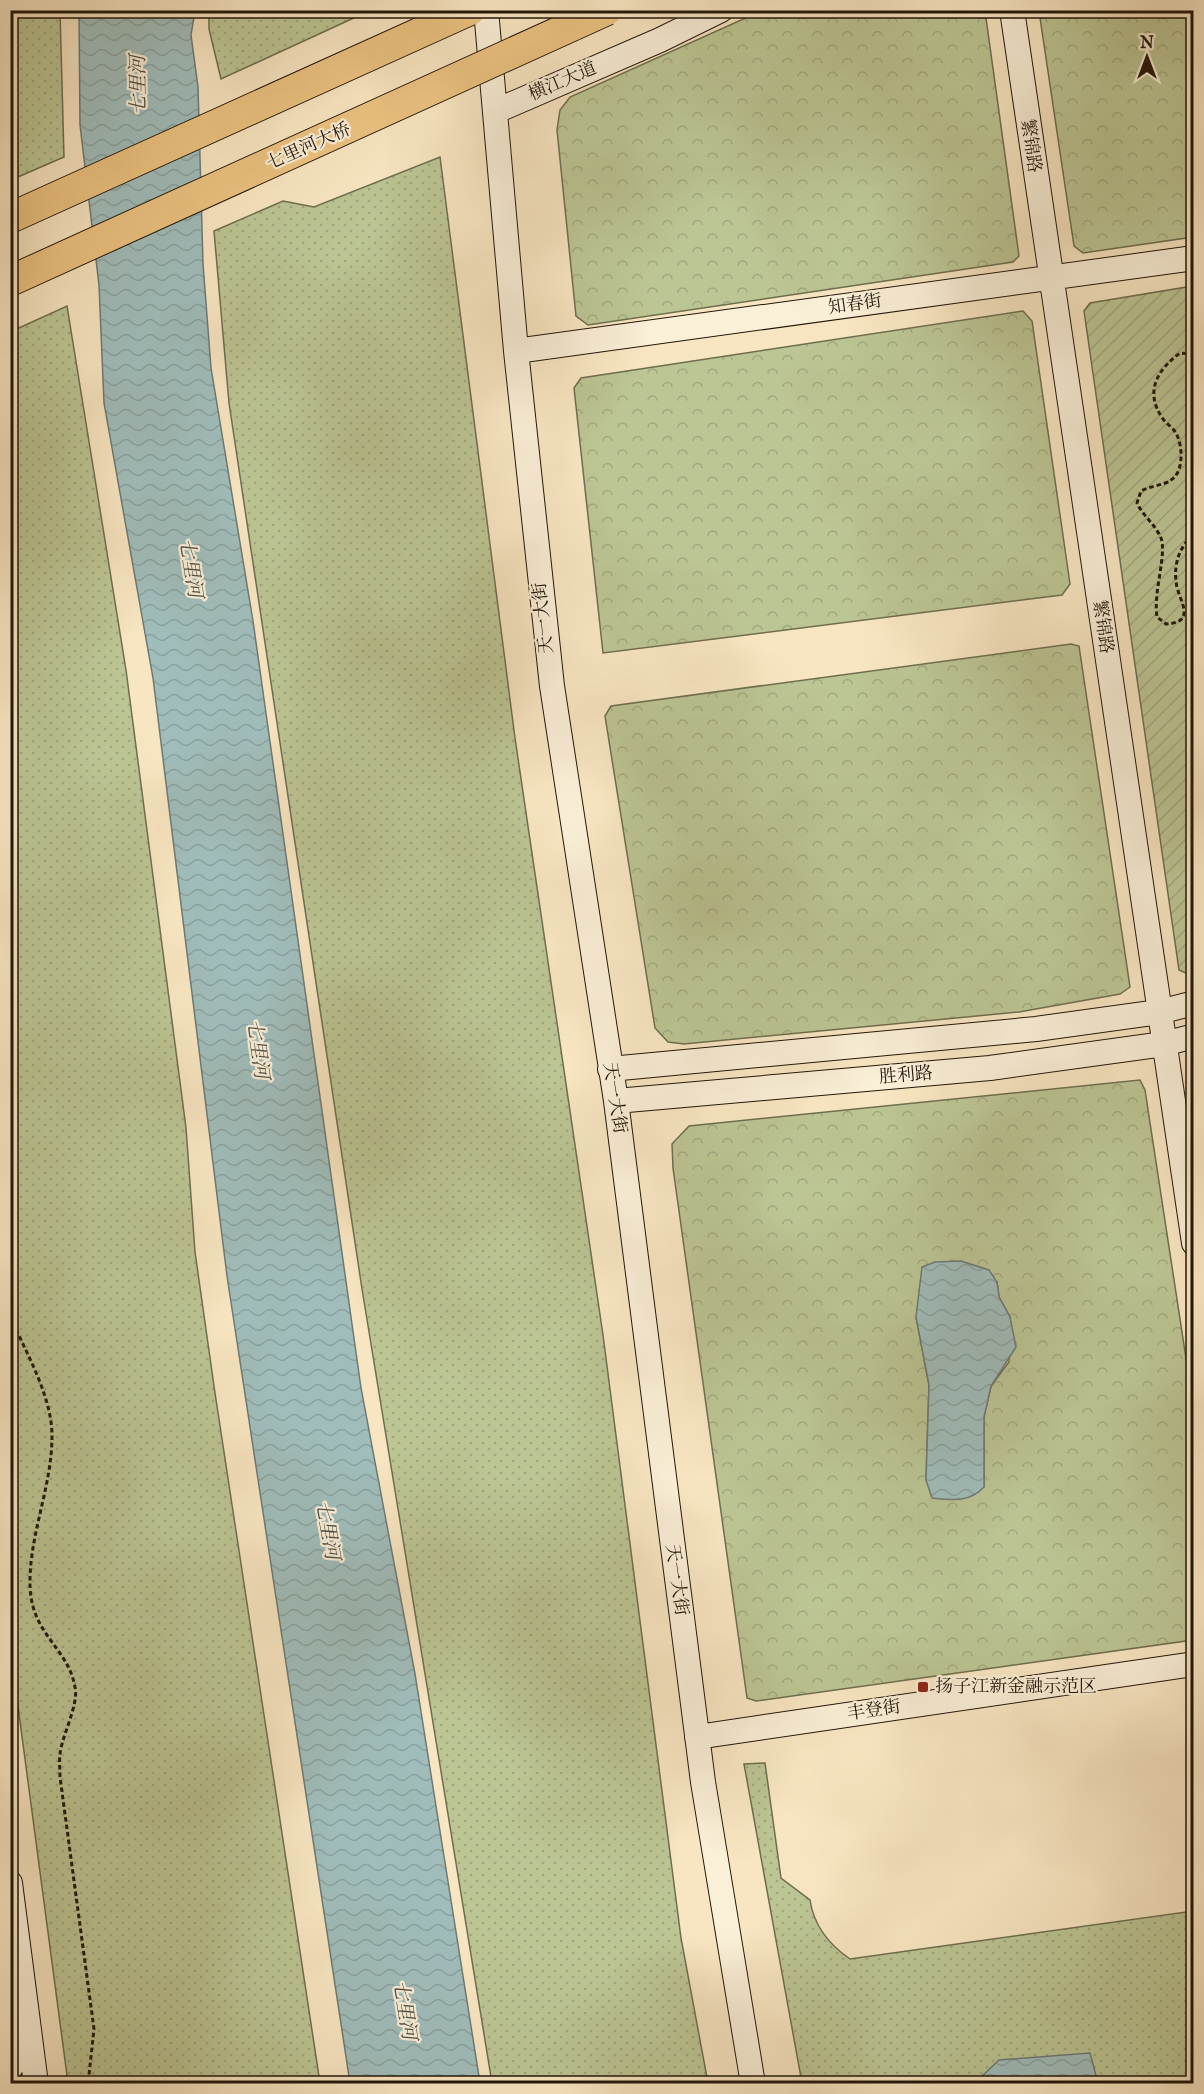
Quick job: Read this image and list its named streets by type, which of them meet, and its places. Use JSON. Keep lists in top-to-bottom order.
{
  "streets": {
    "highway": ["七里河大桥"],
    "street": [
      "横江大道",
      "繁锦路",
      "知春街",
      "天一大街",
      "胜利路",
      "丰登街"
    ]
  },
  "crossings": [
    ["横江大道", "天一大街"],
    ["繁锦路", "知春街"],
    ["繁锦路", "胜利路"],
    ["知春街", "天一大街"],
    ["天一大街", "胜利路"],
    ["天一大街", "丰登街"]
  ],
  "water": ["七里河"],
  "places": {
    "transit": ["扬子江新金融示范区"]
  },
  "north": "top"
}
